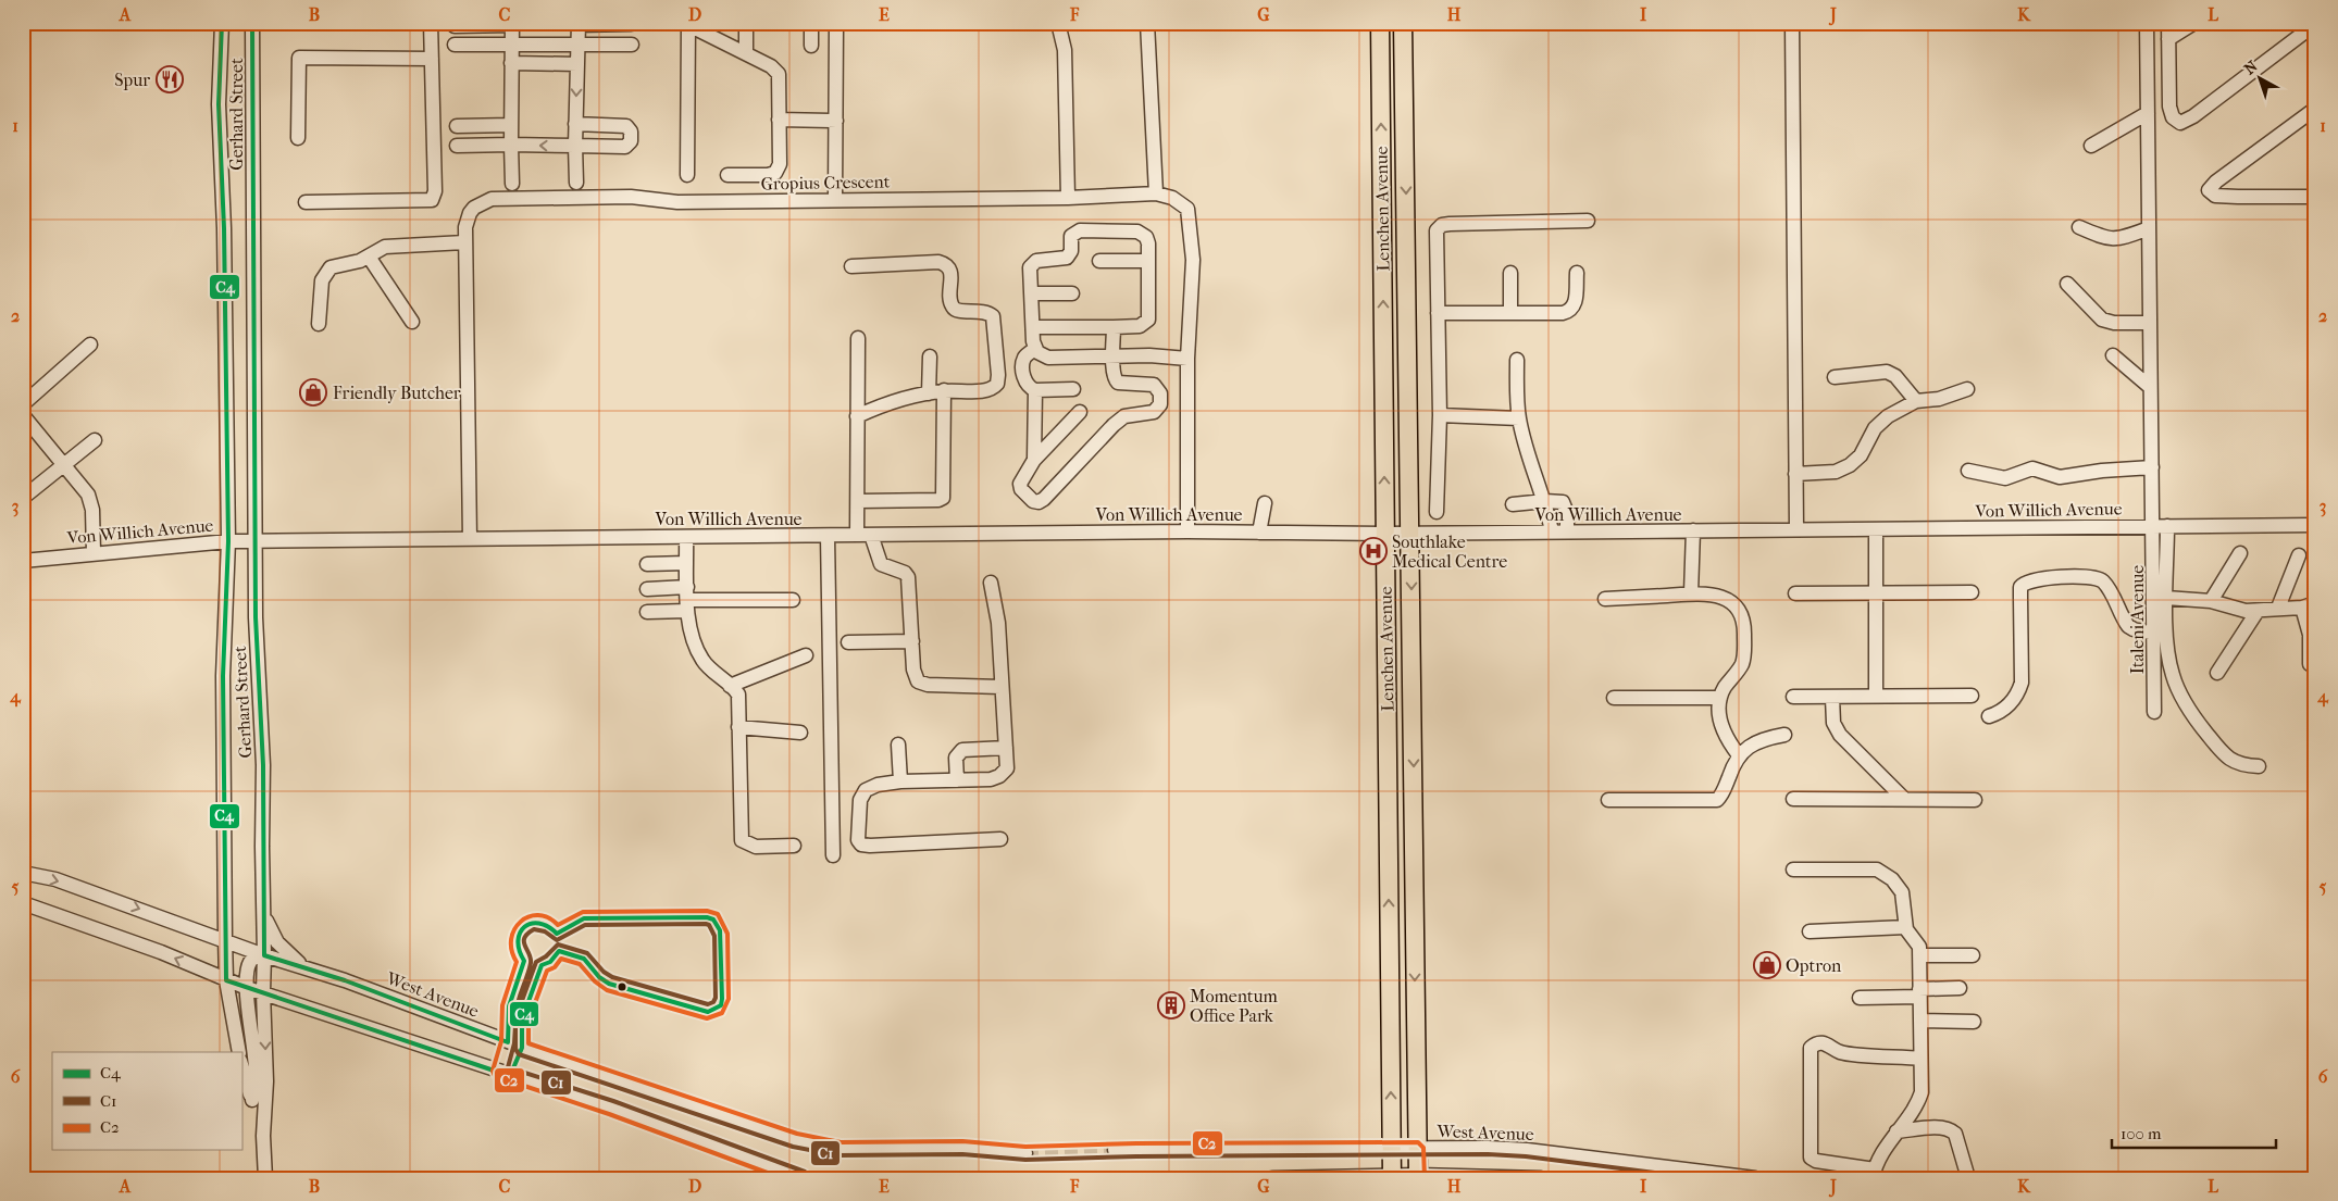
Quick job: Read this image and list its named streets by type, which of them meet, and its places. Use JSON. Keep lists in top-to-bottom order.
{
  "streets": {
    "main road": ["Lenchen Avenue"],
    "street": [
      "Gerhard Street",
      "Gropius Crescent",
      "Von Willich Avenue",
      "Italeni Avenue",
      "West Avenue"
    ]
  },
  "crossings": [
    ["Gerhard Street", "Von Willich Avenue"],
    ["Gerhard Street", "West Avenue"],
    ["Gropius Crescent", "Von Willich Avenue"],
    ["Lenchen Avenue", "Von Willich Avenue"],
    ["Lenchen Avenue", "West Avenue"],
    ["Von Willich Avenue", "Italeni Avenue"]
  ],
  "places": {
    "restaurant": ["Spur"],
    "shop": ["Friendly Butcher", "Optron"],
    "hospital": ["Southlake Medical Centre"],
    "building": ["Momentum Office Park"]
  },
  "lines": ["transit line C4", "transit line C2", "transit line C1"],
  "legend": ["C4", "C1", "C2"],
  "scale_bar": "100 m",
  "north": "top left",
  "grid": {
    "columns": [
      "A",
      "B",
      "C",
      "D",
      "E",
      "F",
      "G",
      "H",
      "I",
      "J",
      "K",
      "L"
    ],
    "rows": [
      "1",
      "2",
      "3",
      "4",
      "5",
      "6"
    ]
  }
}
